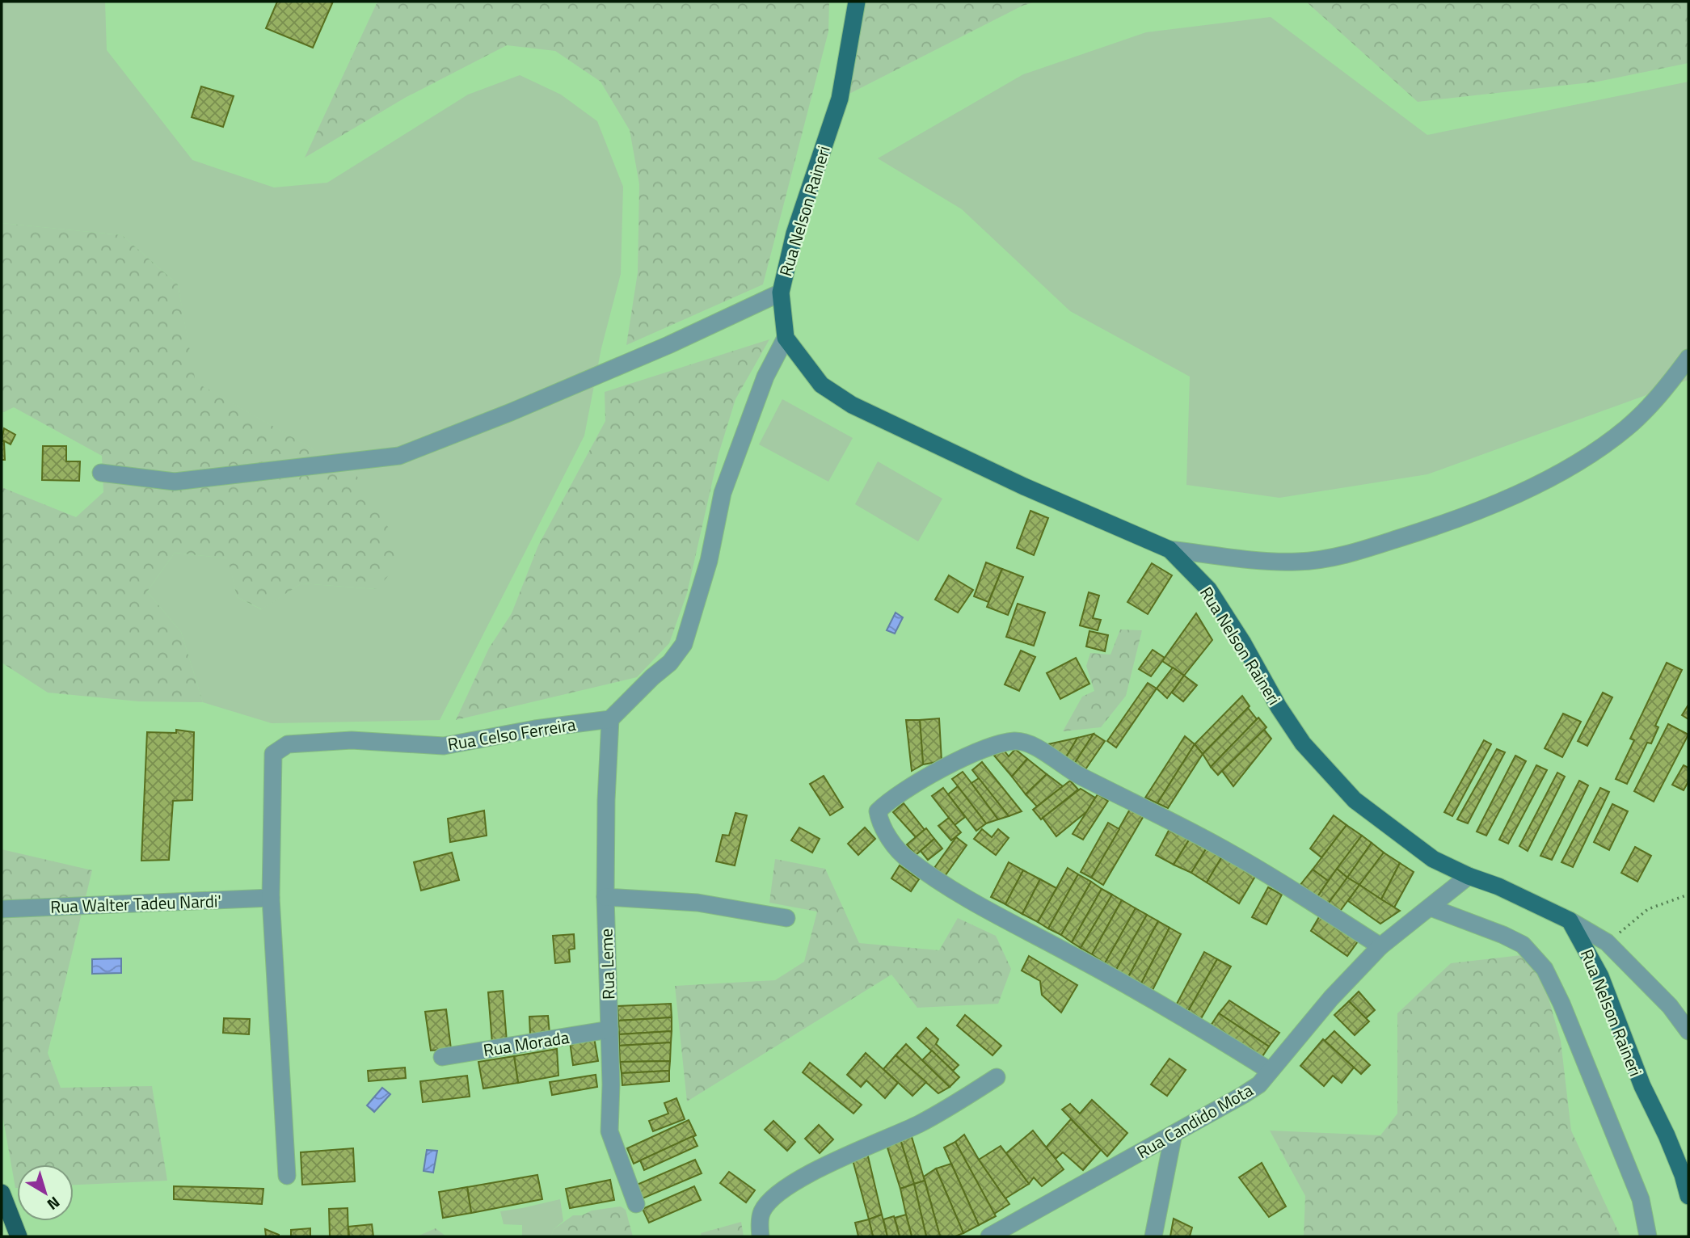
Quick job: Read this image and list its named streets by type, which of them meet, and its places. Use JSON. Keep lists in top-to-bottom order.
{
  "streets": {
    "main road": ["Rua Nelson Raineri"],
    "street": [
      "Rua Celso Ferreira",
      "Rua Walter Tadeu Nardi'",
      "Rua Leme",
      "Rua Morada",
      "Rua Candido Mota"
    ]
  },
  "crossings": [
    ["Rua Nelson Raineri", "Rua Candido Mota"],
    ["Rua Celso Ferreira", "Rua Walter Tadeu Nardi'"],
    ["Rua Celso Ferreira", "Rua Leme"],
    ["Rua Leme", "Rua Morada"]
  ],
  "north": "bottom right"
}
